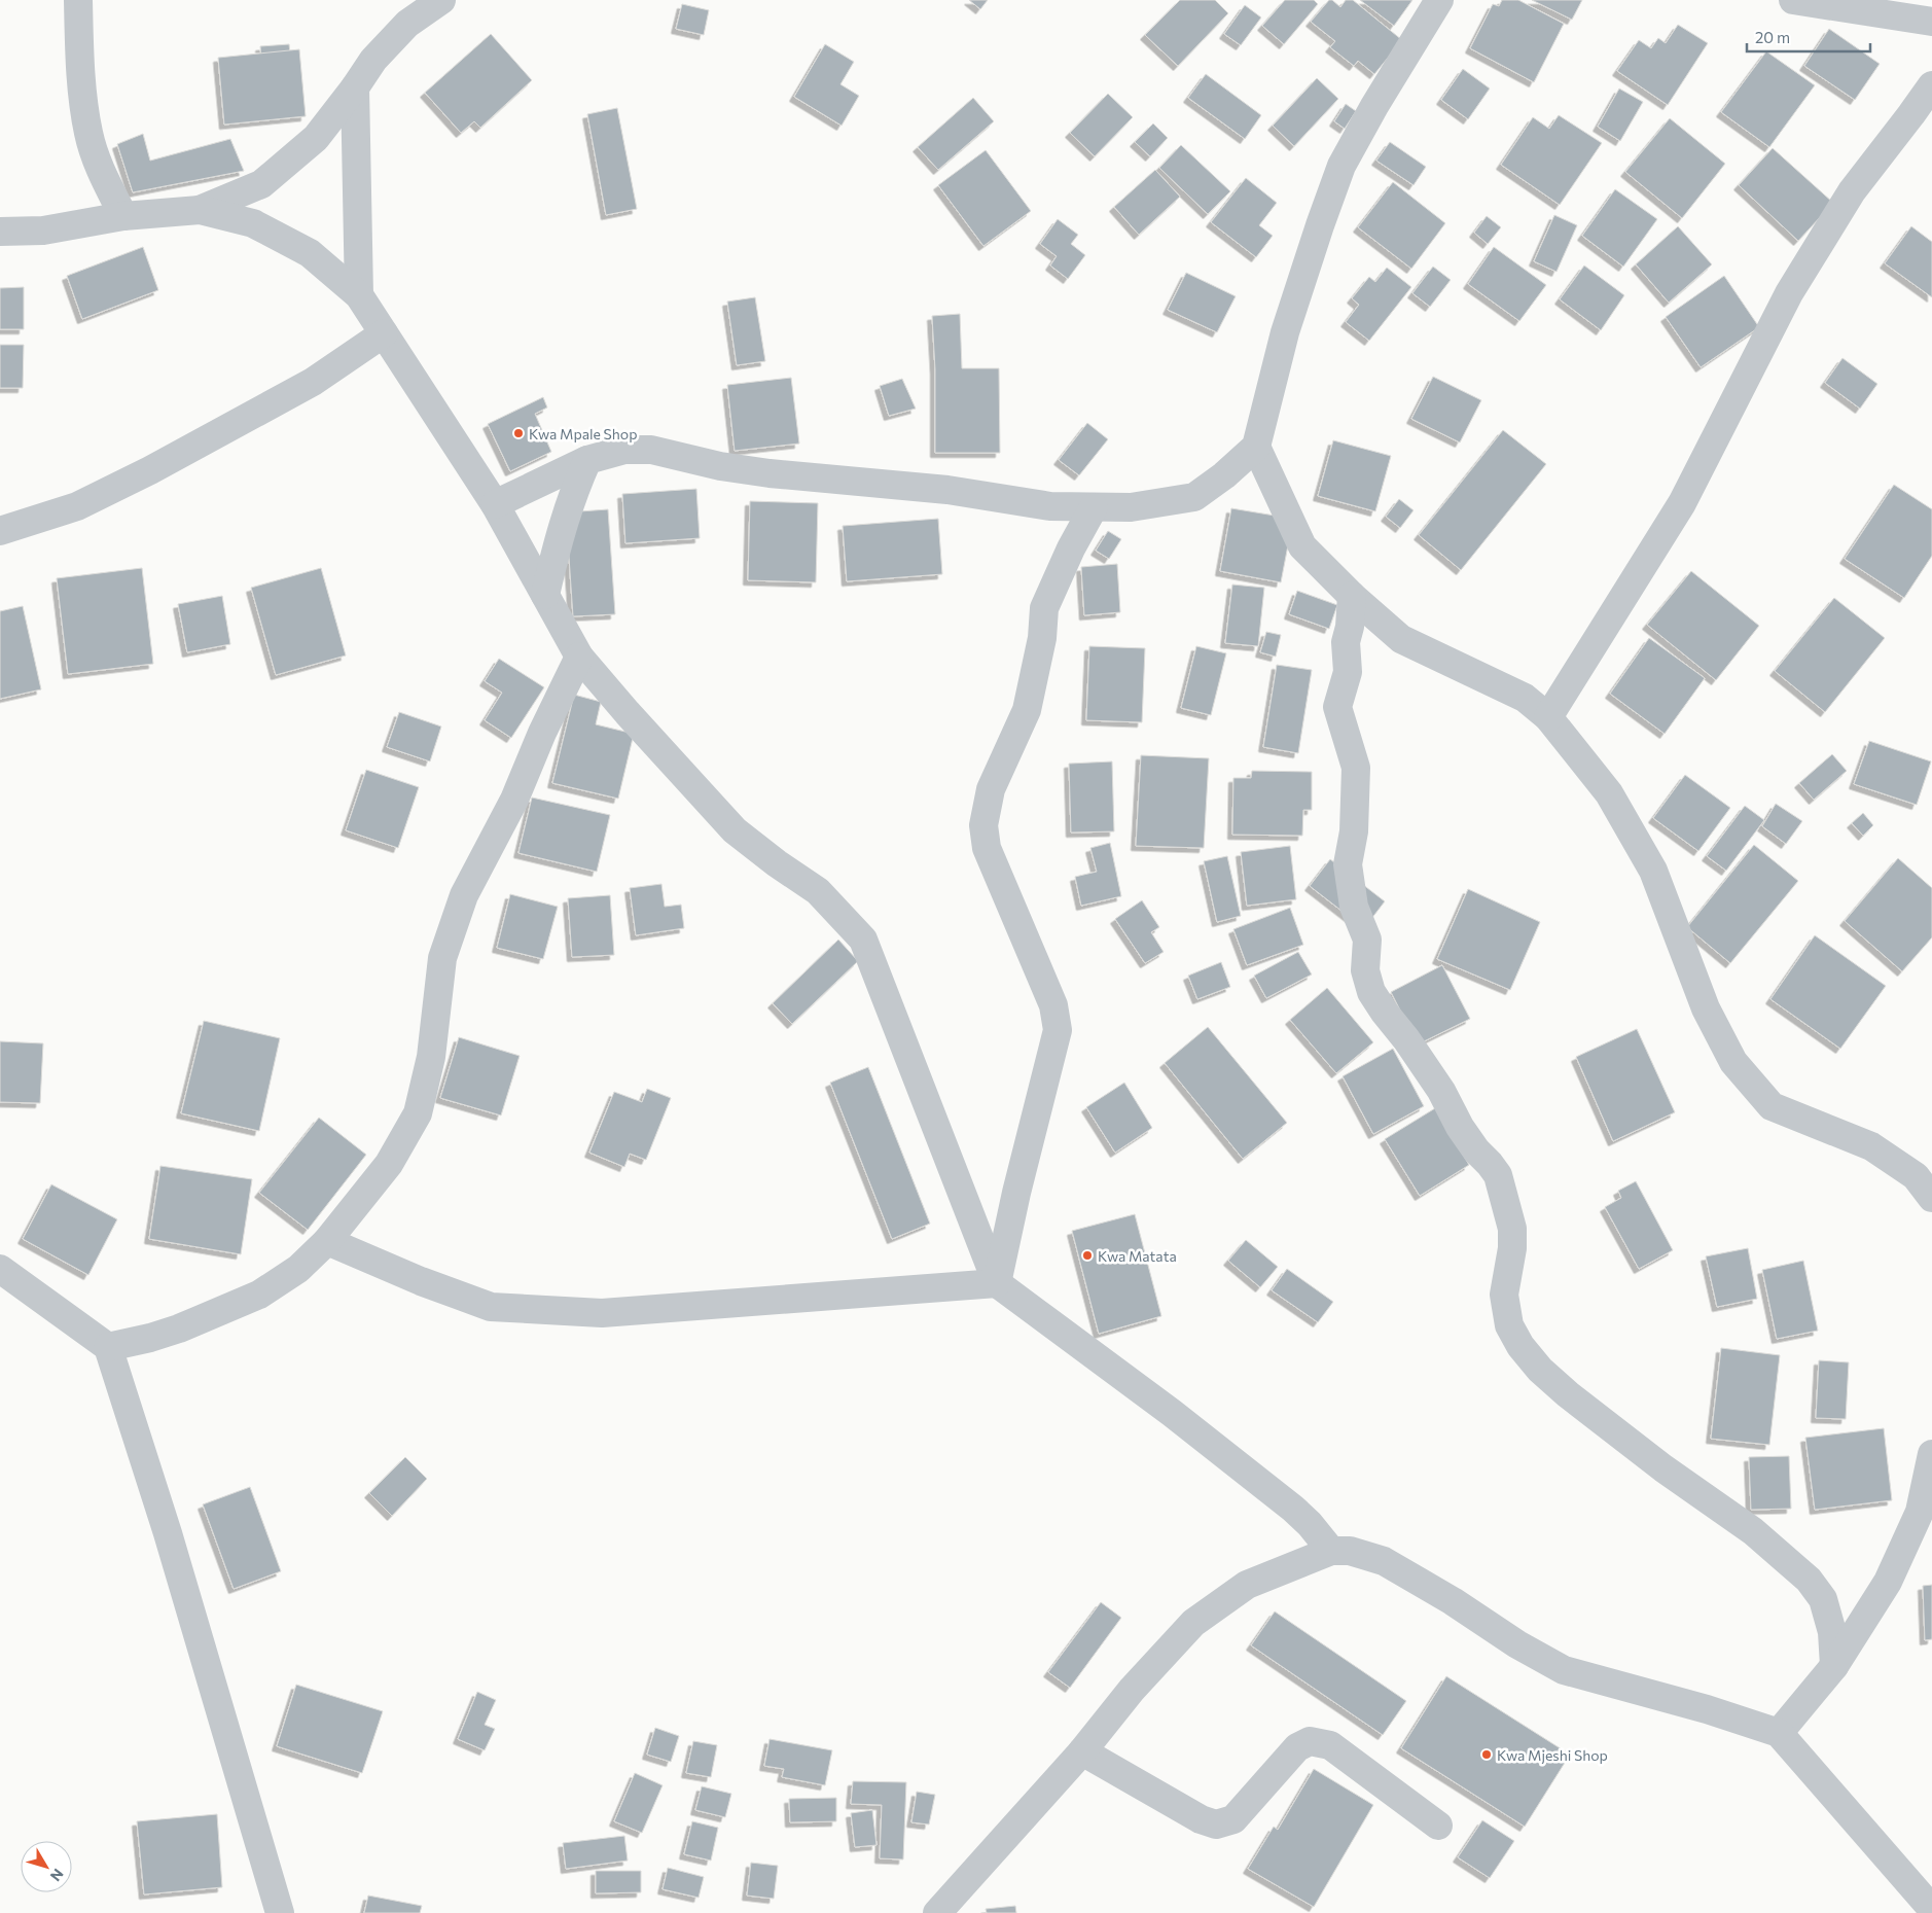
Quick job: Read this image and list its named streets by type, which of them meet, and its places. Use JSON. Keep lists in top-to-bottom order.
{
  "places": ["Kwa Mpale Shop", "Kwa Matata", "Kwa Mjeshi Shop"],
  "scale_bar": "20 m",
  "north": "bottom right"
}
